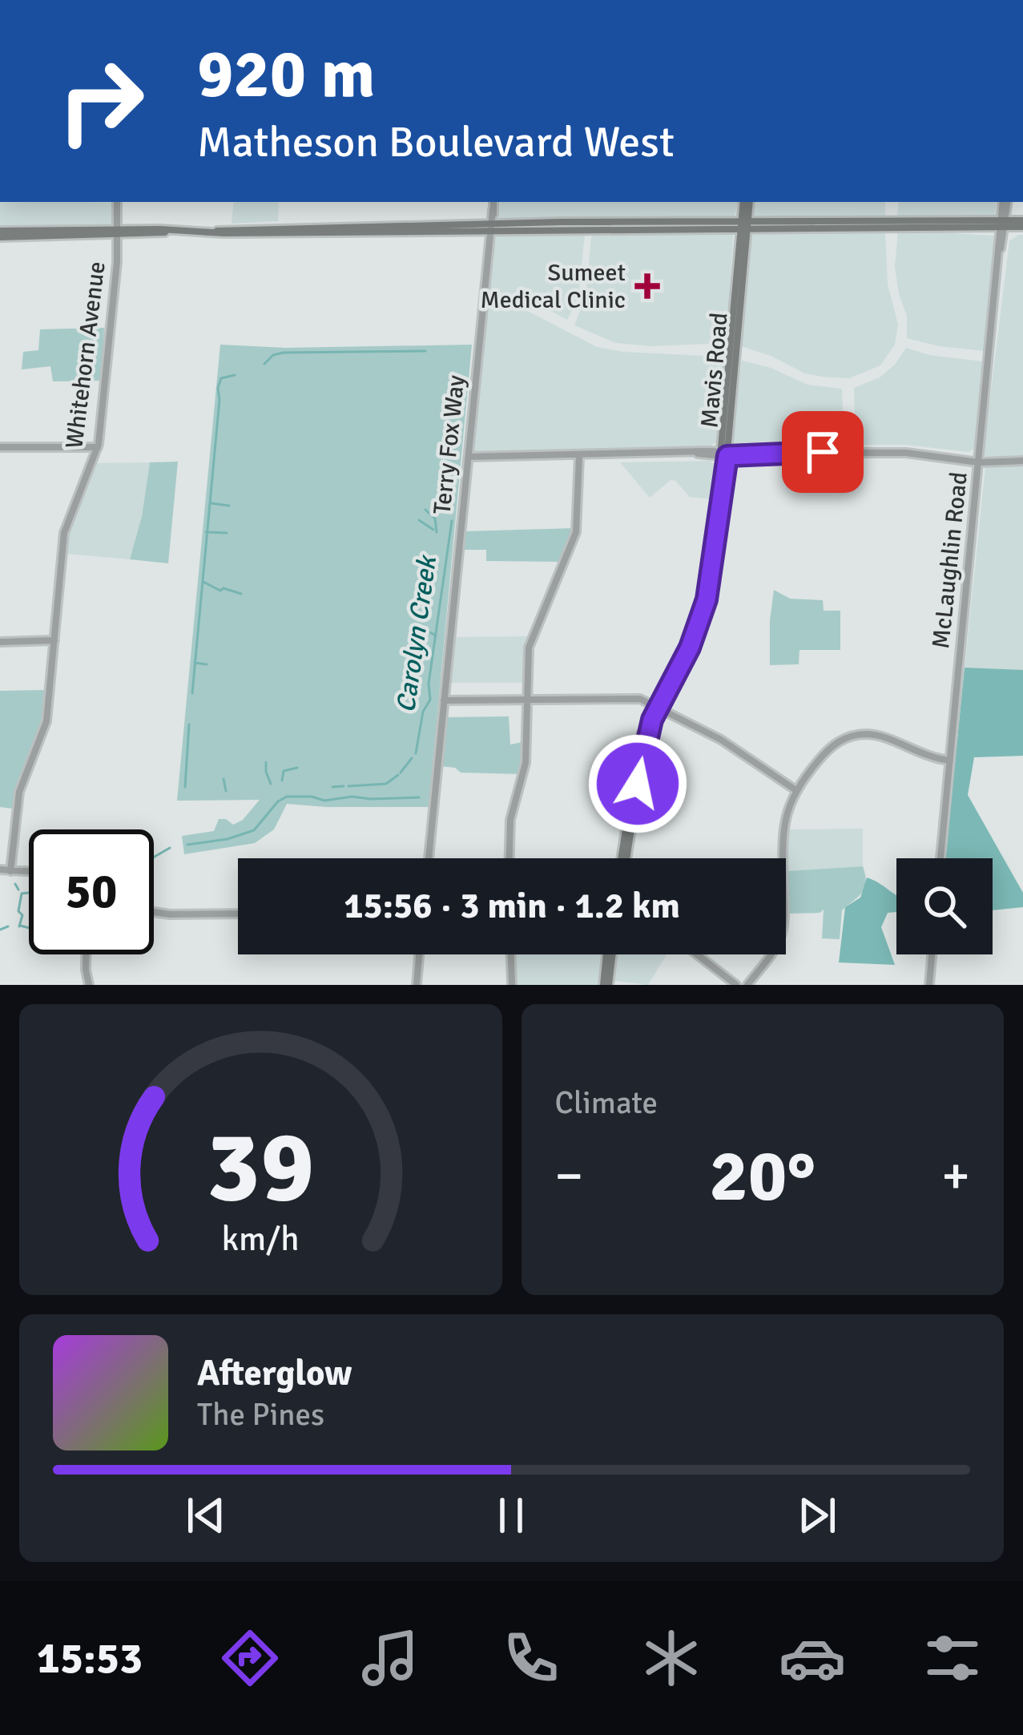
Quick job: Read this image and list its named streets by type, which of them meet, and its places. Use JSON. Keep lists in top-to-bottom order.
{
  "streets": {
    "main road": ["Mavis Road"],
    "street": ["Whitehorn Avenue", "Terry Fox Way", "McLaughlin Road"]
  },
  "water": ["Carolyn Creek"],
  "places": {
    "health": ["Sumeet Medical Clinic"]
  },
  "page": {
    "turn": ["920 m", "Matheson Boulevard West"],
    "limit": "50",
    "trip": "15:56 · 3 min · 1.2 km",
    "tile": "Climate",
    "heat": ["−", "20°", "+"],
    "song": ["Afterglow", "The Pines"],
    "tabs": "15:53",
    "gauge": ["39", "km/h"]
  }
}
